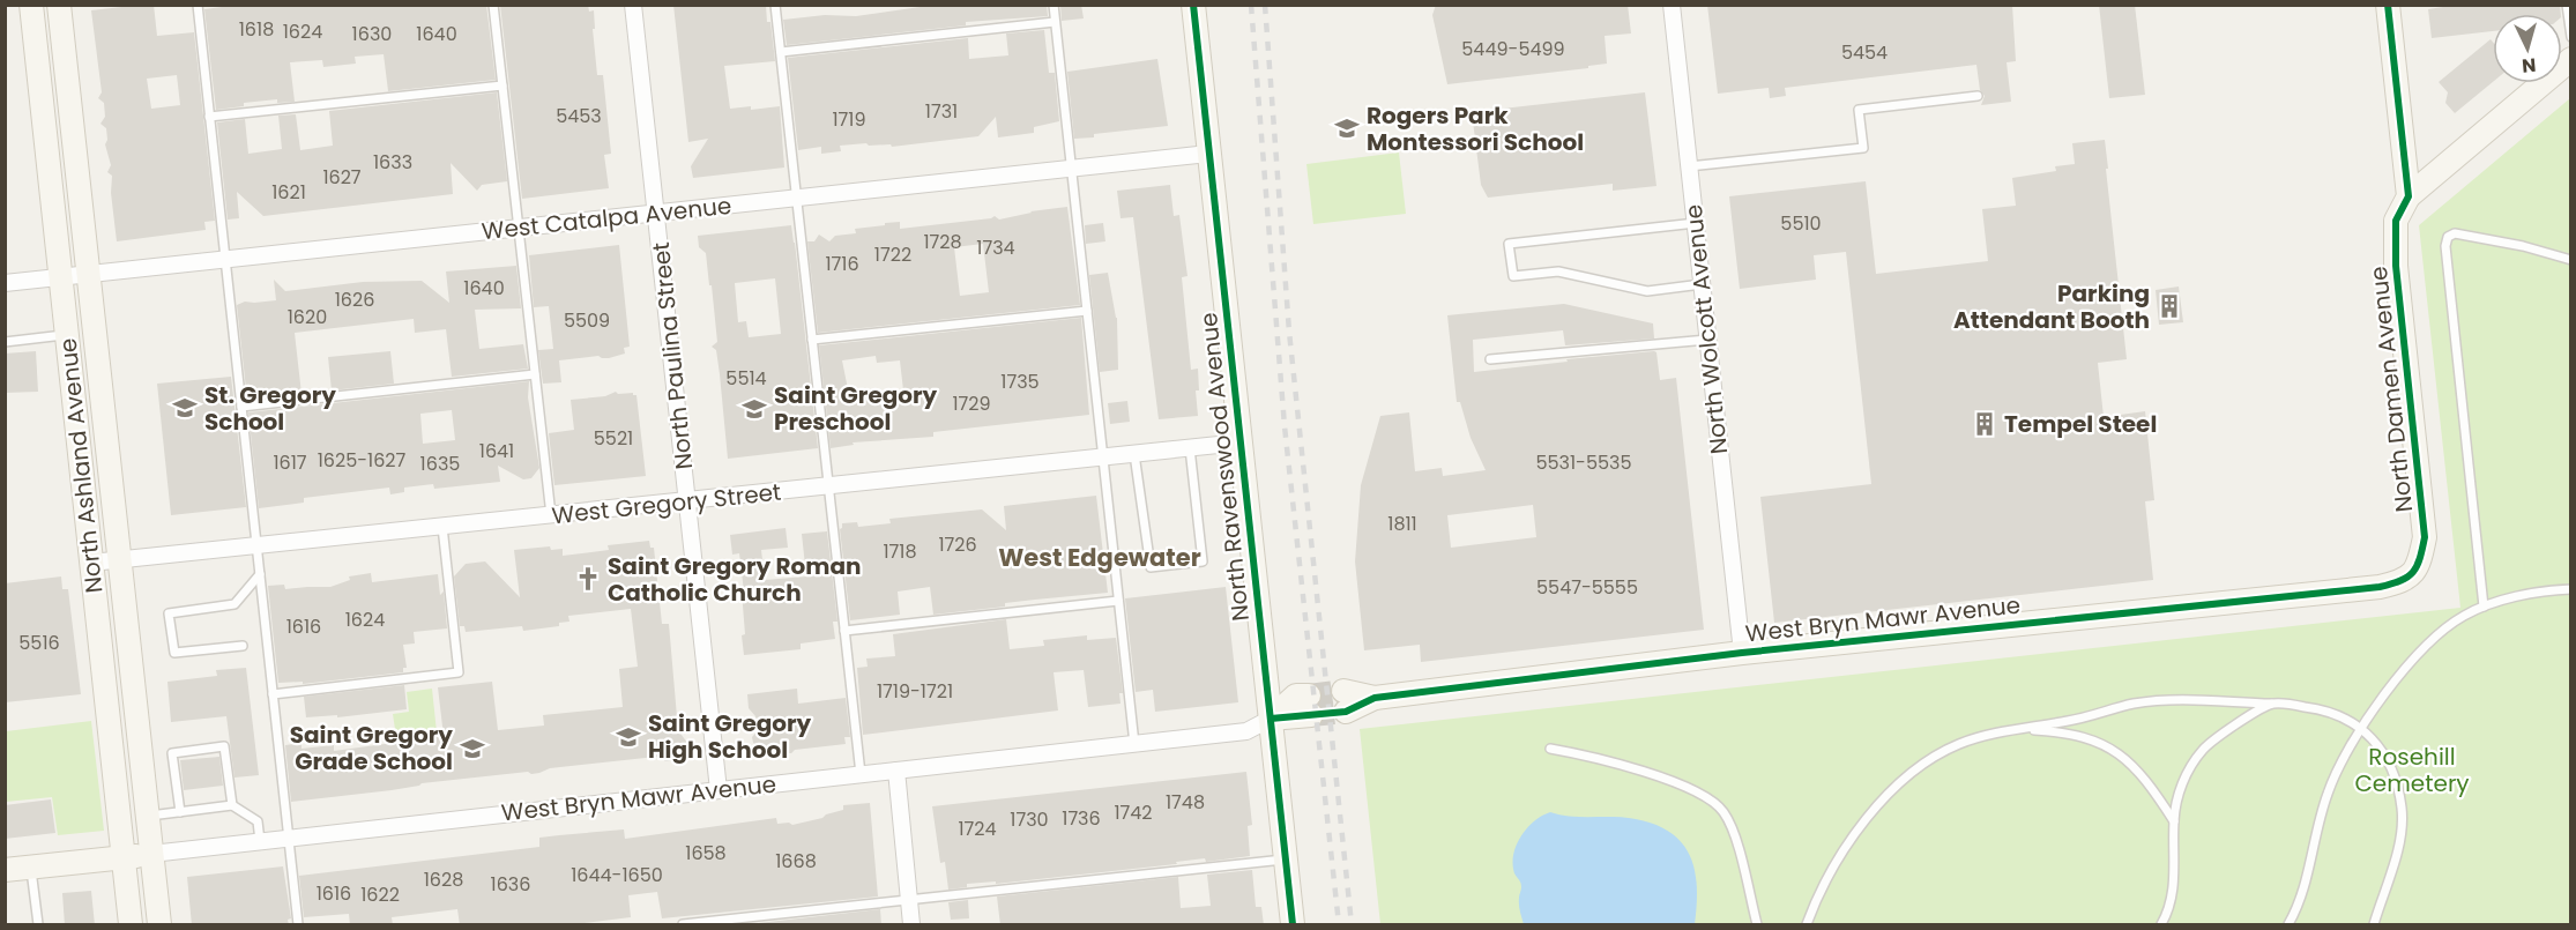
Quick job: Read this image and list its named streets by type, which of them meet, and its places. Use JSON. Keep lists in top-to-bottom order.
{
  "streets": {
    "street": [
      "West Catalpa Avenue",
      "North Wolcott Avenue",
      "North Paulina Street",
      "North Damen Avenue",
      "North Ashland Avenue",
      "North Ravenswood Avenue",
      "West Gregory Street",
      "West Bryn Mawr Avenue"
    ]
  },
  "crossings": [
    ["West Catalpa Avenue", "North Paulina Street"],
    ["West Catalpa Avenue", "North Ashland Avenue"],
    ["West Catalpa Avenue", "North Ravenswood Avenue"],
    ["North Wolcott Avenue", "West Bryn Mawr Avenue"],
    ["North Paulina Street", "West Gregory Street"],
    ["North Paulina Street", "West Bryn Mawr Avenue"],
    ["North Damen Avenue", "West Bryn Mawr Avenue"],
    ["North Ashland Avenue", "West Gregory Street"],
    ["North Ashland Avenue", "West Bryn Mawr Avenue"],
    ["North Ravenswood Avenue", "West Gregory Street"],
    ["North Ravenswood Avenue", "West Bryn Mawr Avenue"]
  ],
  "districts": ["West Edgewater"],
  "parks": ["Rosehill Cemetery"],
  "places": {
    "school or university": [
      "Rogers Park Montessori School",
      "St. Gregory School",
      "Saint Gregory Preschool",
      "Saint Gregory High School",
      "Saint Gregory Grade School"
    ],
    "building": ["Parking Attendant Booth", "Tempel Steel"],
    "church": ["Saint Gregory Roman Catholic Church"]
  },
  "house_numbers": [
    "1618",
    "1624",
    "1630",
    "1640",
    "5449-5499",
    "5454",
    "1731",
    "5453",
    "1719",
    "1633",
    "1627",
    "1621",
    "5510",
    "1728",
    "1734",
    "1722",
    "1716",
    "1640",
    "1626",
    "1620",
    "5509",
    "5514",
    "1735",
    "1729",
    "5521",
    "1641",
    "1625-1627",
    "1617",
    "5531-5535",
    "1635",
    "1811",
    "1726",
    "1718",
    "5547-5555",
    "1624",
    "1616",
    "5516",
    "1719-1721",
    "1748",
    "1742",
    "1736",
    "1730",
    "1724",
    "1658",
    "1668",
    "1644-1650",
    "1628",
    "1636",
    "1616",
    "1622"
  ],
  "north": "bottom"
}
